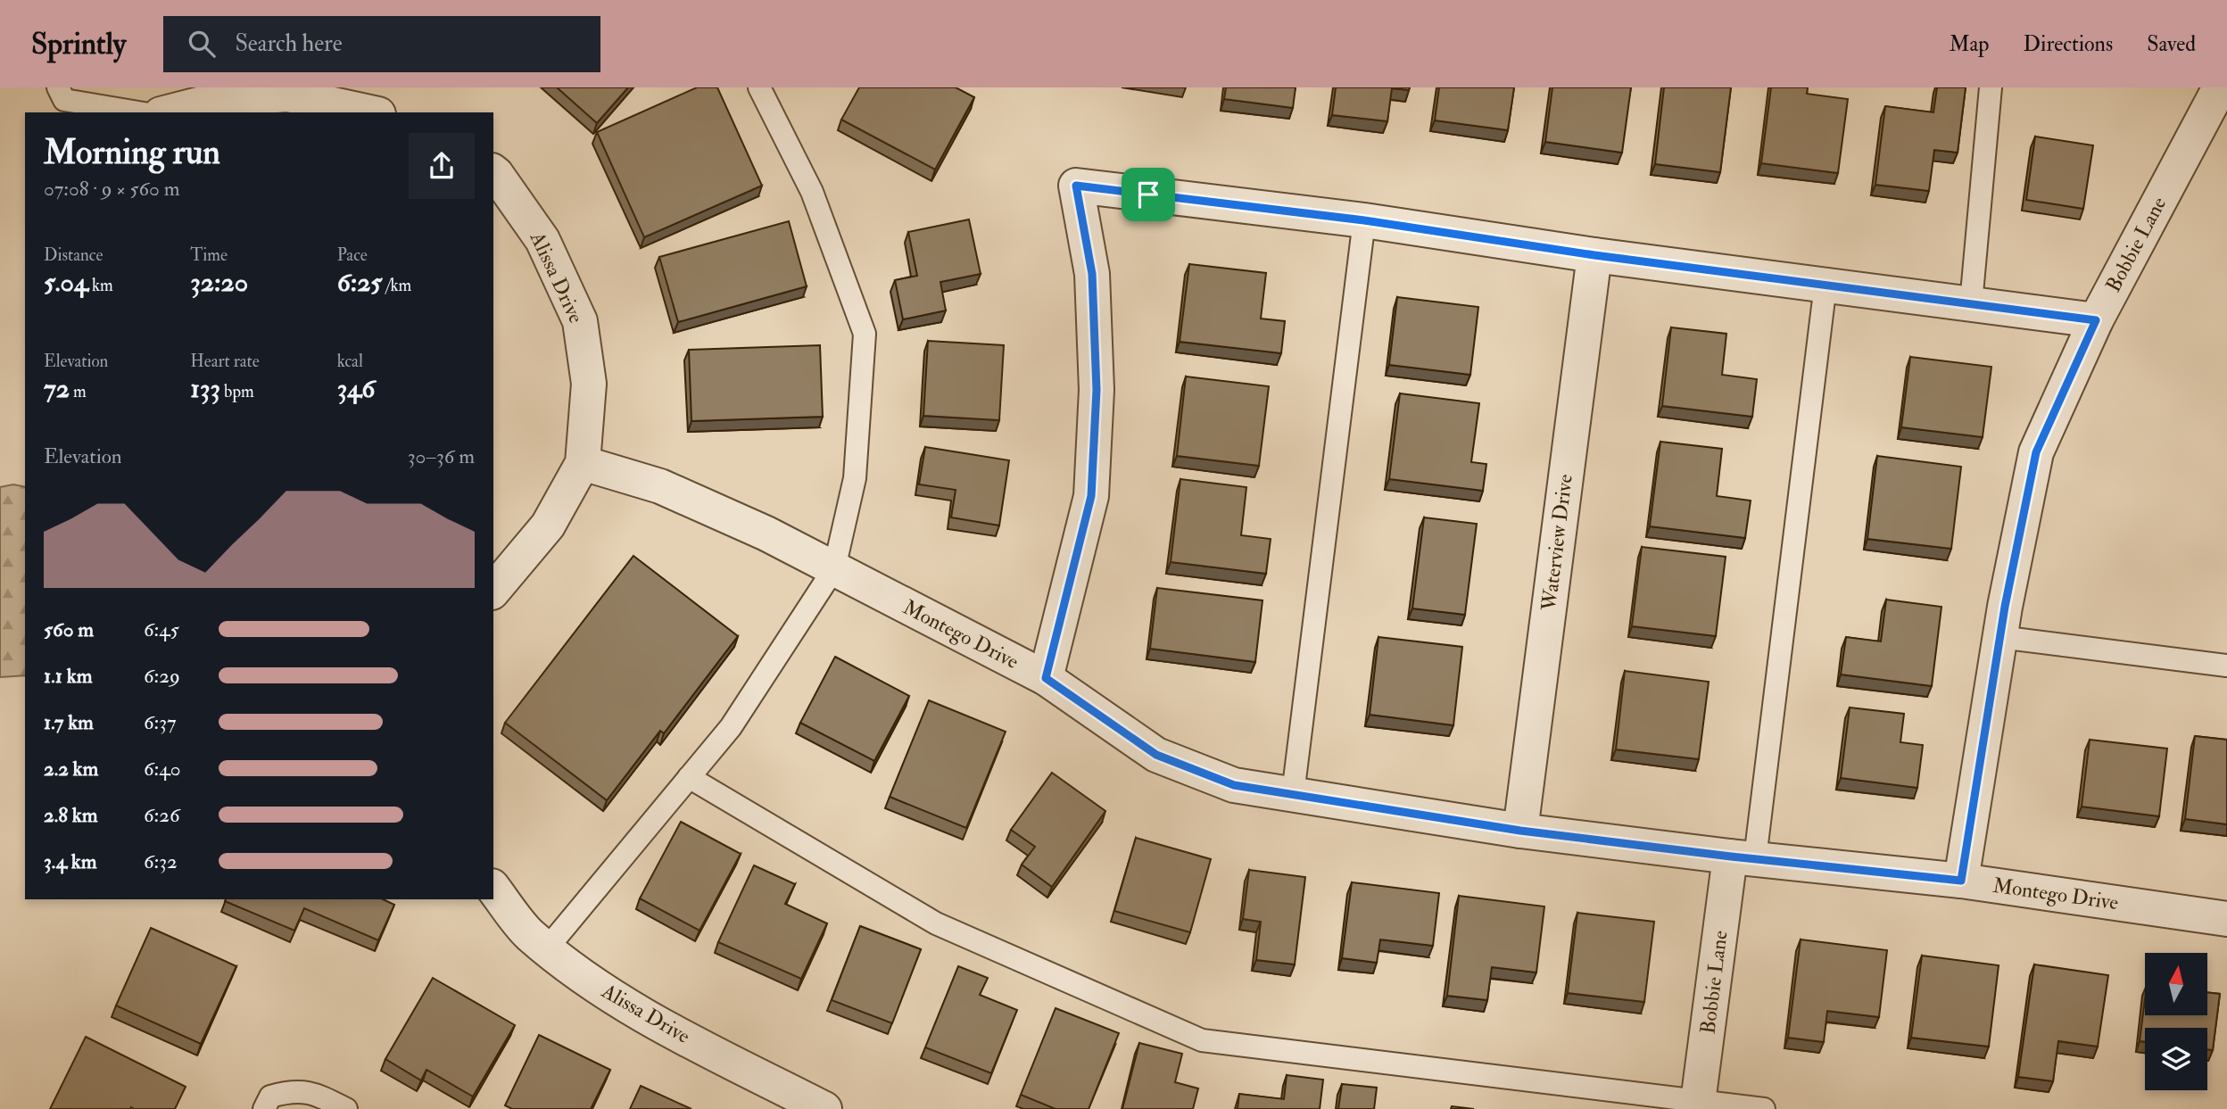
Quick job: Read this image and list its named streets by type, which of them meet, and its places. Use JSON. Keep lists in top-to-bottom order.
{
  "streets": {
    "street": [
      "Bobbie Lane",
      "Alissa Drive",
      "Waterview Drive",
      "Montego Drive"
    ]
  },
  "crossings": [
    ["Bobbie Lane", "Montego Drive"],
    ["Alissa Drive", "Montego Drive"],
    ["Waterview Drive", "Montego Drive"]
  ],
  "north": "top",
  "page": {
    "header": "Sprintly",
    "search": "Search here",
    "nav": ["Map", "Directions", "Saved"],
    "heading": ["Morning run", "07:08 · 9 × 560 m"],
    "stats": [
      ["Distance", "5.04 km"],
      ["Time", "32:20"],
      ["Pace", "6:25 /km"],
      ["Elevation", "72 m"],
      ["Heart rate", "133 bpm"],
      ["kcal", "346"]
    ],
    "chart": ["Elevation", "30–36 m"],
    "list": [
      {
        "name": "560 m",
        "note": "6:45"
      },
      {
        "name": "1.1 km",
        "note": "6:29"
      },
      {
        "name": "1.7 km",
        "note": "6:37"
      },
      {
        "name": "2.2 km",
        "note": "6:40"
      },
      {
        "name": "2.8 km",
        "note": "6:26"
      },
      {
        "name": "3.4 km",
        "note": "6:32"
      }
    ]
  }
}
